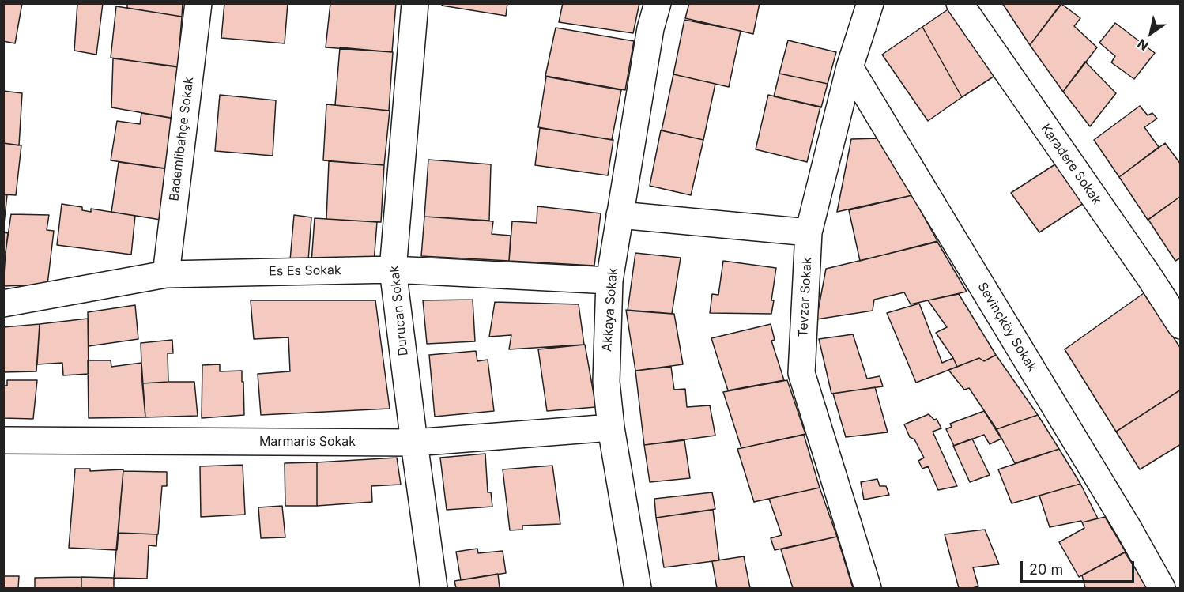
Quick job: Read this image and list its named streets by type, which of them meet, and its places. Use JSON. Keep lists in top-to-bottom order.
{
  "streets": {
    "street": [
      "Bademlibahçe Sokak",
      "Karadere Sokak",
      "Es Es Sokak",
      "Tevzar Sokak",
      "Akkaya Sokak",
      "Durucan Sokak",
      "Sevinçköy Sokak",
      "Marmaris Sokak"
    ]
  },
  "crossings": [
    ["Bademlibahçe Sokak", "Es Es Sokak"],
    ["Es Es Sokak", "Akkaya Sokak"],
    ["Es Es Sokak", "Durucan Sokak"],
    ["Tevzar Sokak", "Sevinçköy Sokak"],
    ["Akkaya Sokak", "Marmaris Sokak"],
    ["Durucan Sokak", "Marmaris Sokak"]
  ],
  "scale_bar": "20 m",
  "north": "bottom left"
}
